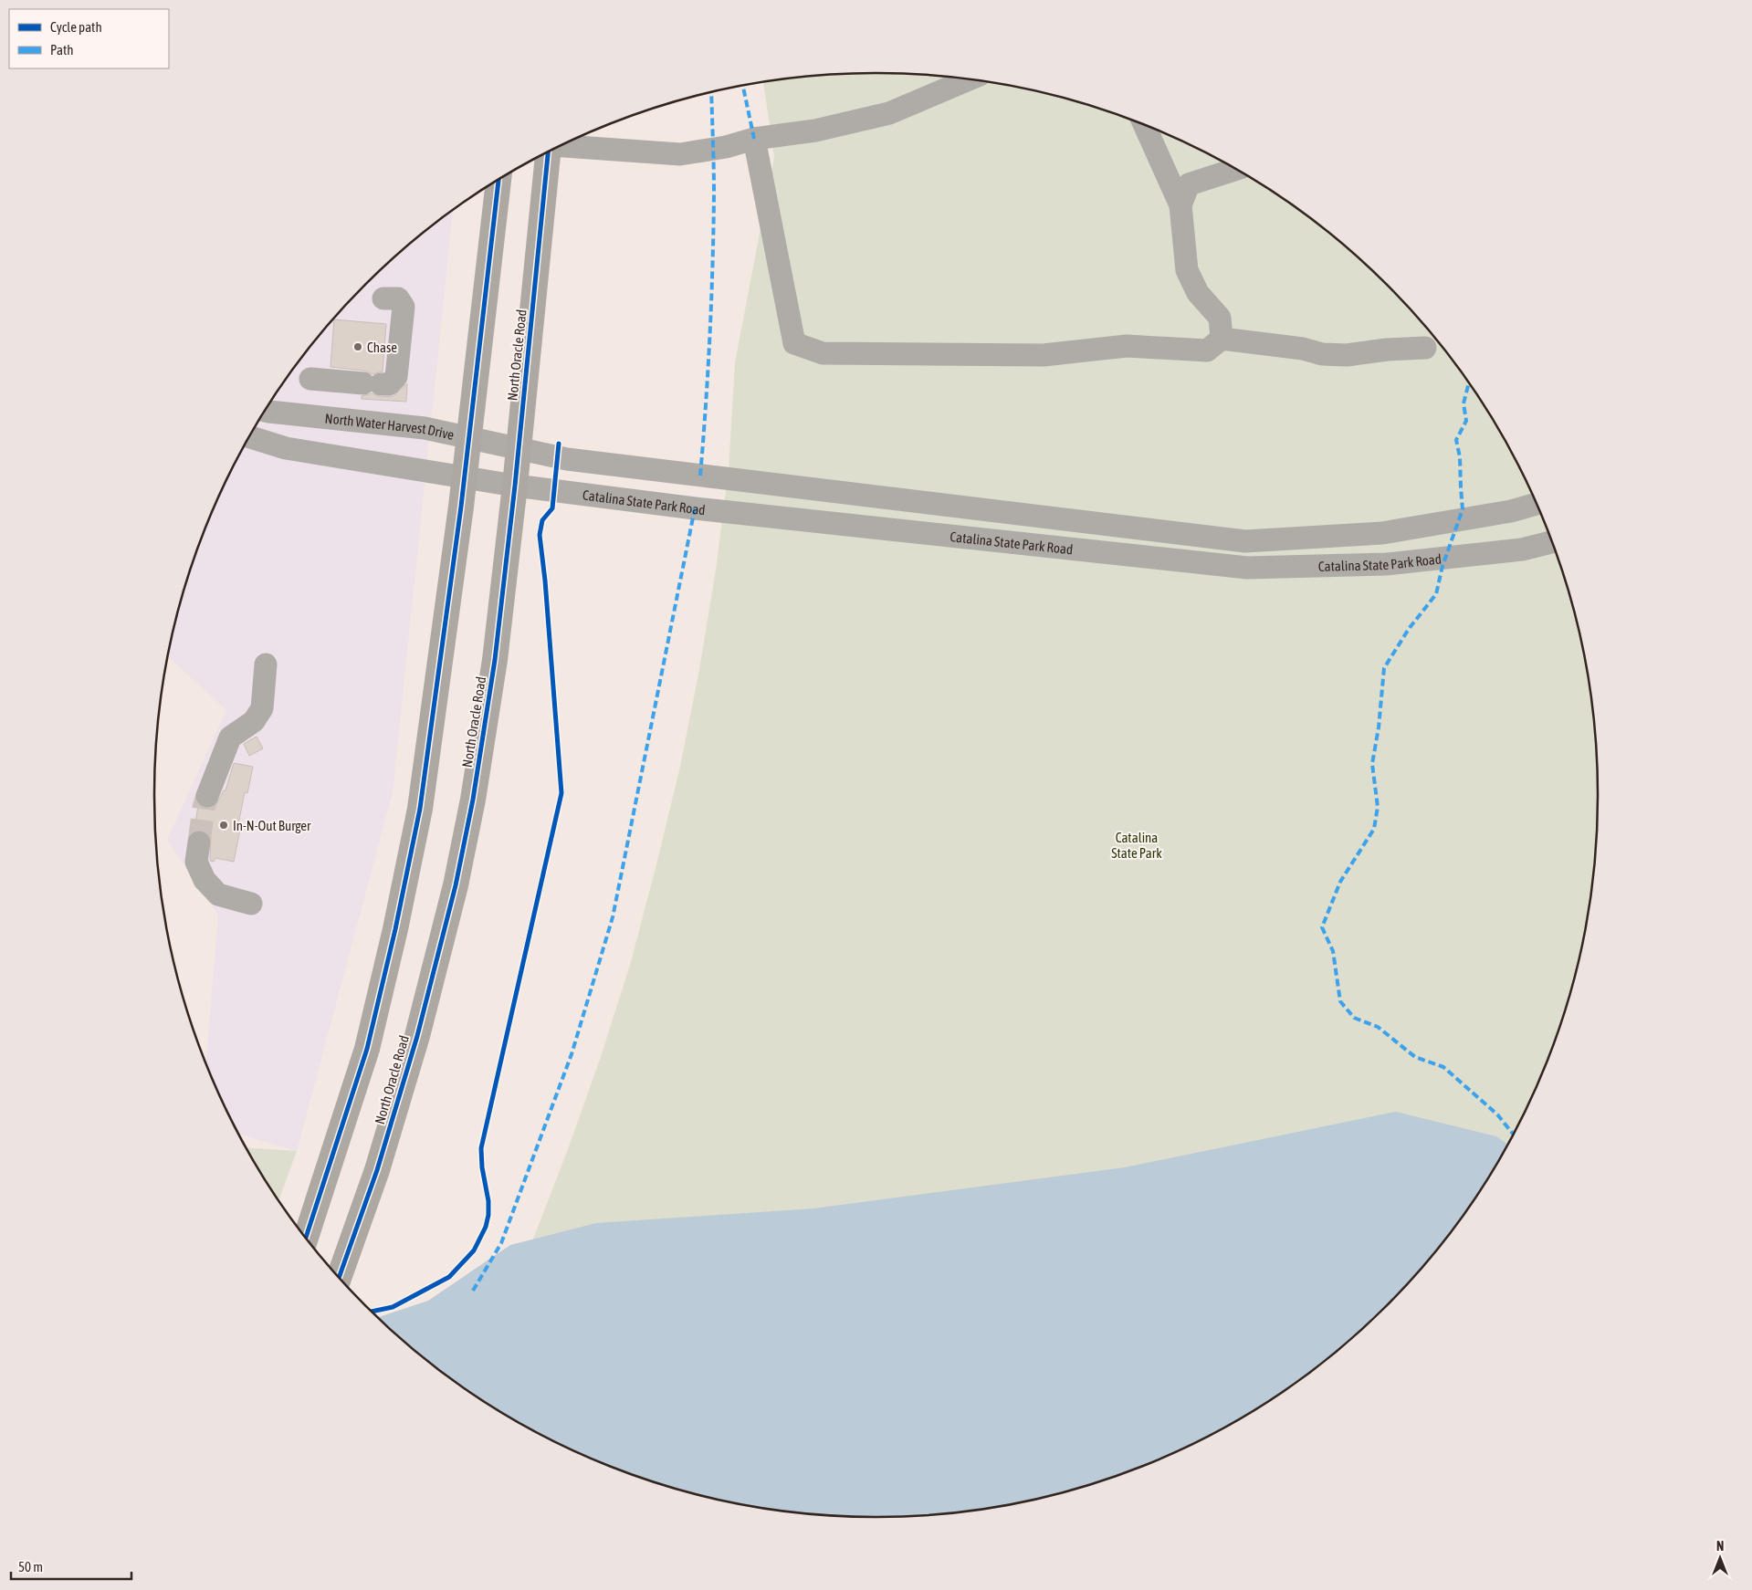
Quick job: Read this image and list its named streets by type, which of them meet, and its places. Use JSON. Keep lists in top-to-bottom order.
{
  "streets": {
    "highway": ["North Oracle Road"],
    "street": ["North Water Harvest Drive", "Catalina State Park Road"]
  },
  "crossings": [
    ["North Oracle Road", "North Water Harvest Drive"],
    ["North Oracle Road", "Catalina State Park Road"],
    ["North Water Harvest Drive", "Catalina State Park Road"]
  ],
  "parks": ["Catalina State Park"],
  "places": ["Chase", "In-N-Out Burger"],
  "legend": ["Cycle path", "Path"],
  "scale_bar": "50 m",
  "north": "top"
}
